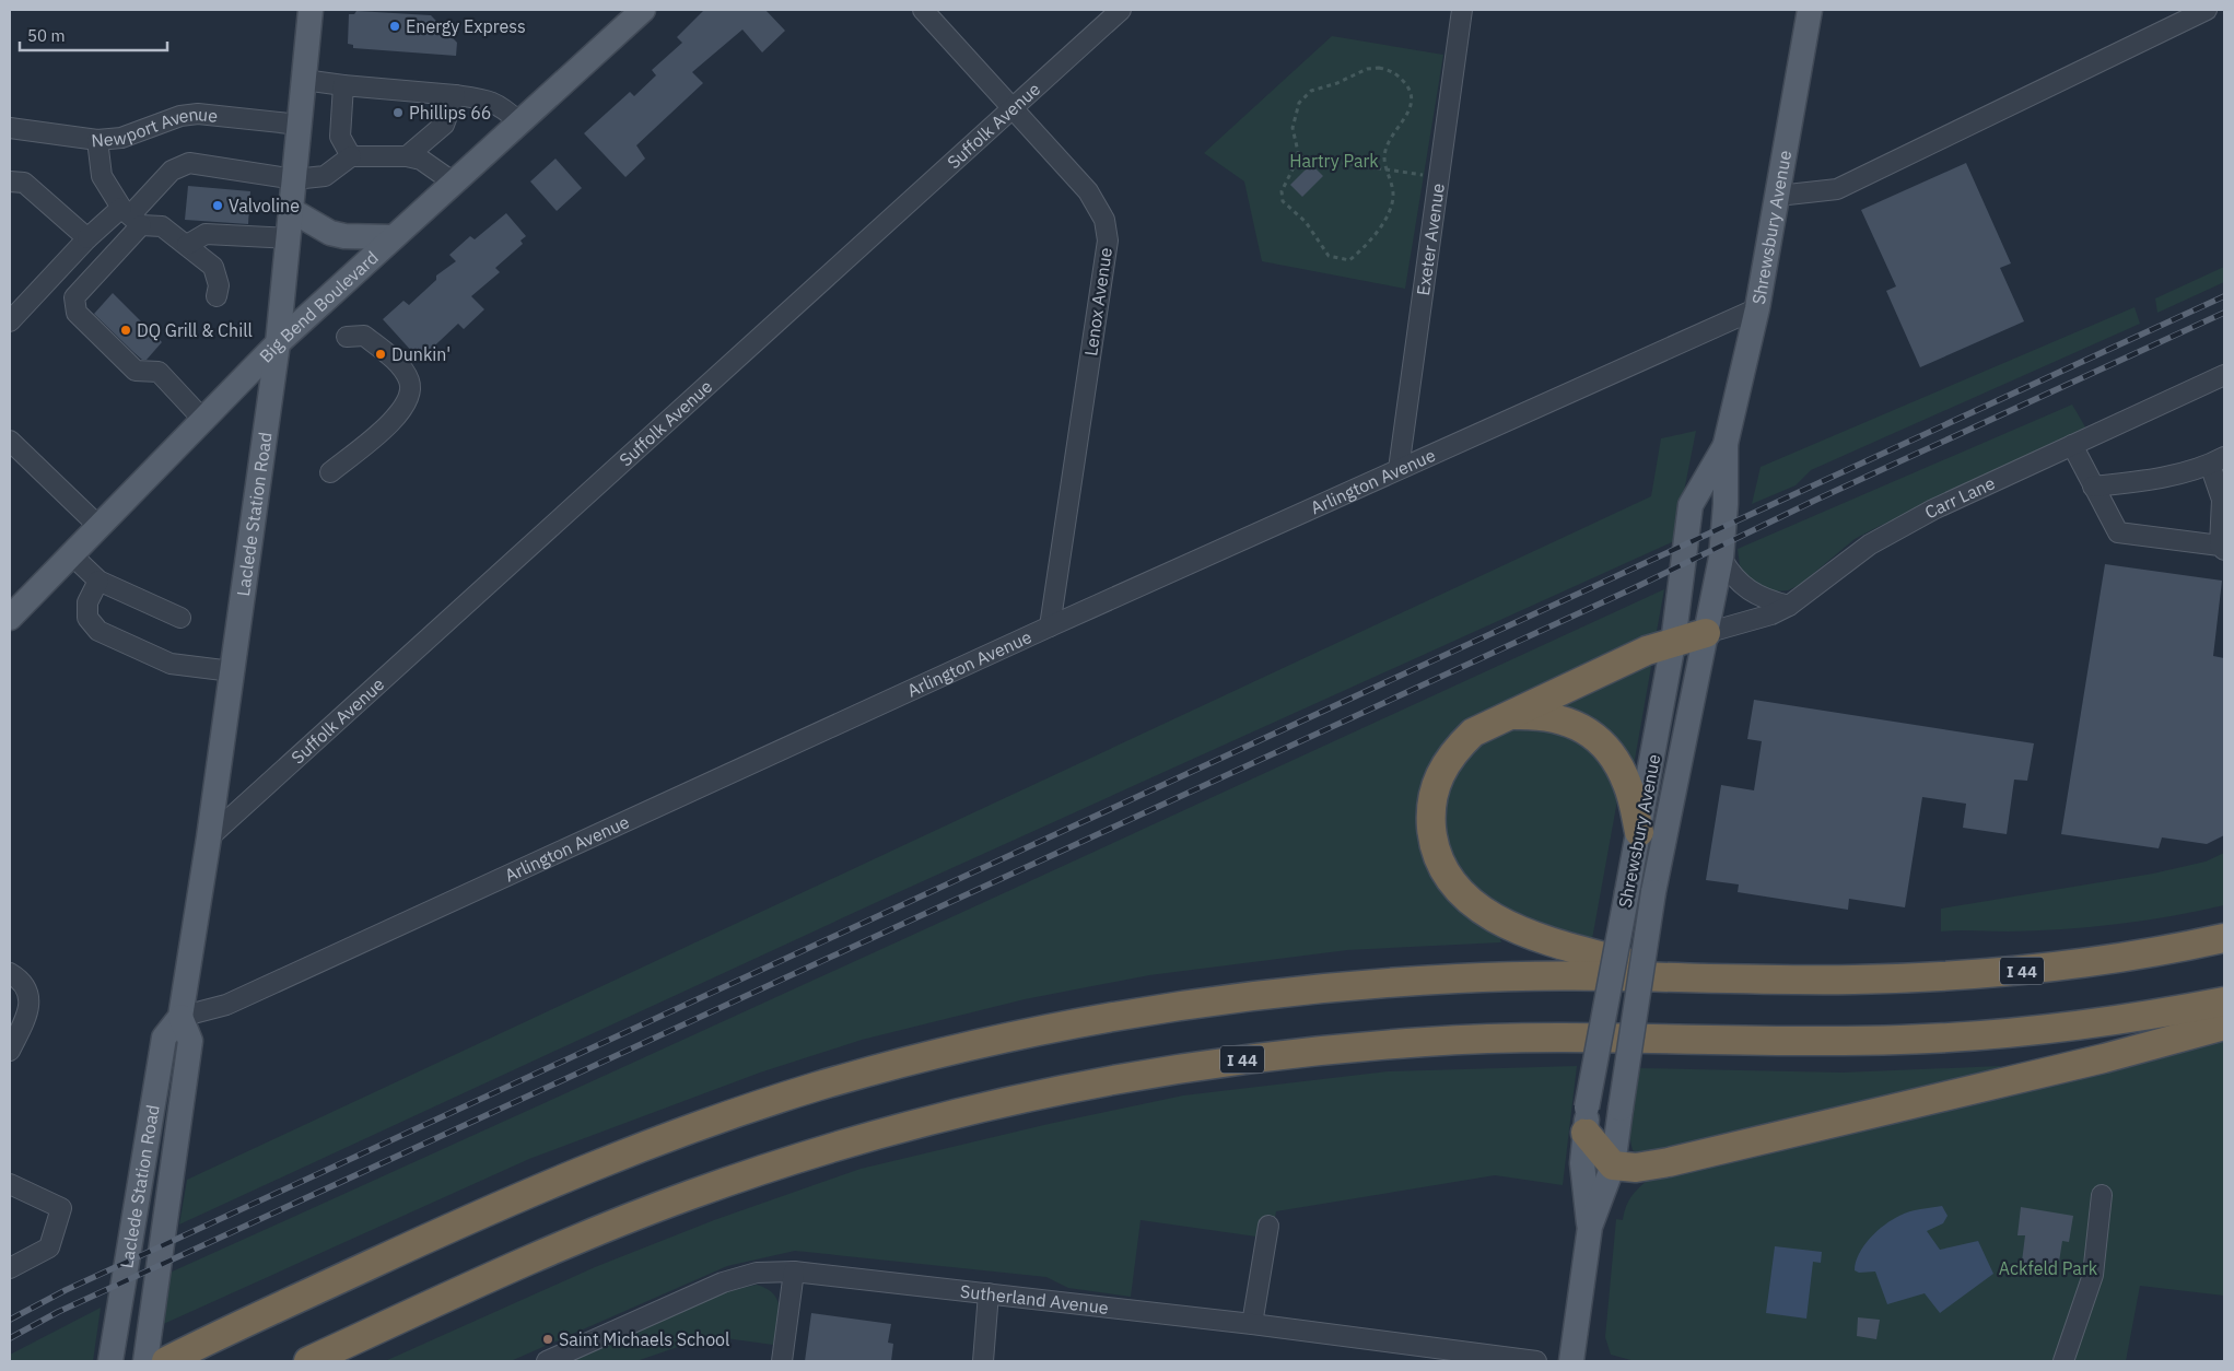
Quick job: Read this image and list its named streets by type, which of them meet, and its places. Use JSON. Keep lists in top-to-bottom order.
{
  "streets": {
    "highway": ["I 44"],
    "main road": ["Shrewsbury Avenue", "Big Bend Boulevard", "Laclede Station Road"],
    "street": [
      "Suffolk Avenue",
      "Newport Avenue",
      "Exeter Avenue",
      "Lenox Avenue",
      "Arlington Avenue",
      "Carr Lane",
      "Sutherland Avenue"
    ]
  },
  "crossings": [
    ["Suffolk Avenue", "Lenox Avenue"],
    ["Suffolk Avenue", "Laclede Station Road"],
    ["Newport Avenue", "Laclede Station Road"],
    ["Shrewsbury Avenue", "Arlington Avenue"],
    ["Shrewsbury Avenue", "Carr Lane"],
    ["Exeter Avenue", "Arlington Avenue"],
    ["Lenox Avenue", "Arlington Avenue"],
    ["Big Bend Boulevard", "Laclede Station Road"],
    ["Arlington Avenue", "Laclede Station Road"]
  ],
  "parks": ["Hartry Park", "Ackfeld Park"],
  "places": [
    "Energy Express",
    "Phillips 66",
    "Valvoline",
    "DQ Grill & Chill",
    "Dunkin'",
    "Saint Michaels School"
  ],
  "scale_bar": "50 m"
}
